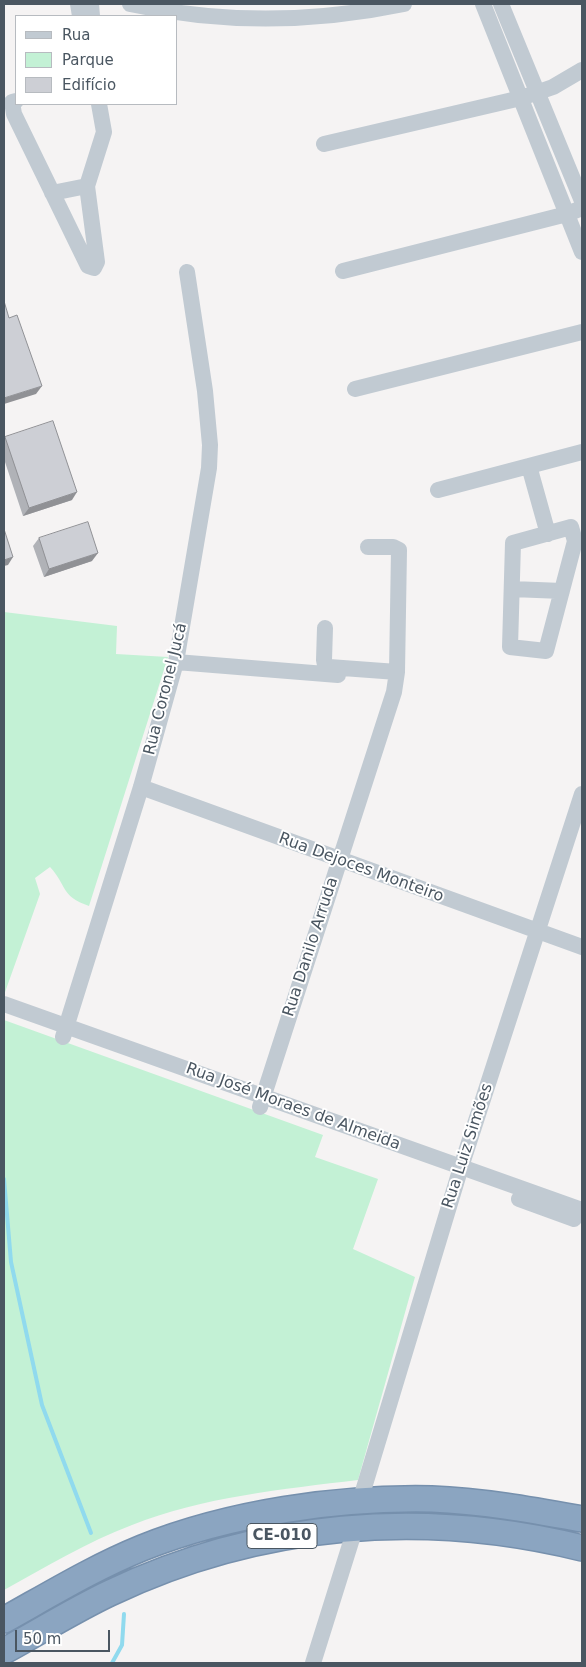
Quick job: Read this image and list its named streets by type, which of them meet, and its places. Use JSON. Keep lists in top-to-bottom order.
{
  "streets": {
    "highway": ["CE-010"],
    "street": [
      "Rua Coronel Jucá",
      "Rua Dejoces Monteiro",
      "Rua Danilo Arruda",
      "Rua José Moraes de Almeida",
      "Rua Luiz Simões"
    ]
  },
  "crossings": [
    ["Rua Coronel Jucá", "Rua Dejoces Monteiro"],
    ["Rua Coronel Jucá", "Rua José Moraes de Almeida"],
    ["Rua Dejoces Monteiro", "Rua Danilo Arruda"],
    ["Rua Dejoces Monteiro", "Rua Luiz Simões"],
    ["Rua Danilo Arruda", "Rua José Moraes de Almeida"],
    ["Rua José Moraes de Almeida", "Rua Luiz Simões"],
    ["Rua Luiz Simões", "CE-010"]
  ],
  "legend": ["Rua", "Parque", "Edifício"],
  "scale_bar": "50 m"
}
